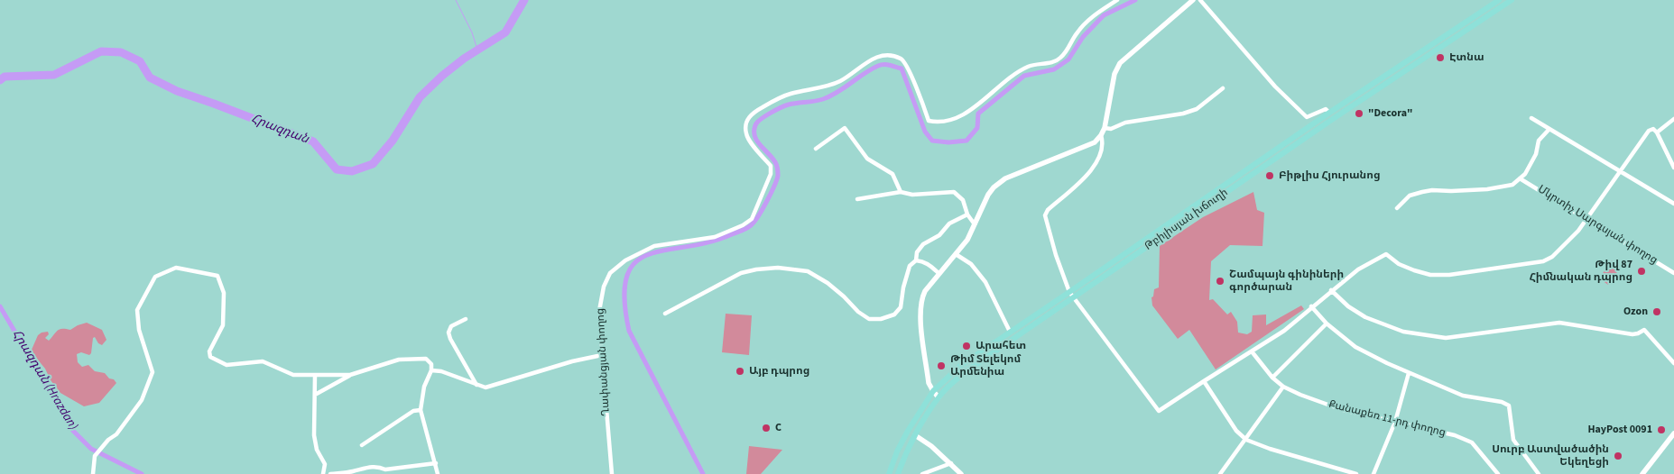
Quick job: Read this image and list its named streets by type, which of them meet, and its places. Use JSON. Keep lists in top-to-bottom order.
{
  "streets": {
    "main road": ["Թբիլիսյան խճուղի"],
    "street": ["Մկրտիչ Սարգսյան փողոց", "Ղափանցյան փողոց", "Քանաքեռ 11-րդ փողոց"]
  },
  "water": ["Հրազդան", "Հրազդան (Hrazdan)"],
  "places": [
    "Էտնա",
    "\"Decora\"",
    "Բիթլիս Հյուրանոց",
    "Թիվ 87 Հիմնական դպրոց",
    "Շամպայն գինիների գործարան",
    "Ozon",
    "Արահետ",
    "Թիմ Տելեկոմ Արմենիա",
    "Այբ դպրոց",
    "C",
    "HayPost 0091",
    "Սուրբ Աստվածածին Եկեղեցի"
  ]
}
